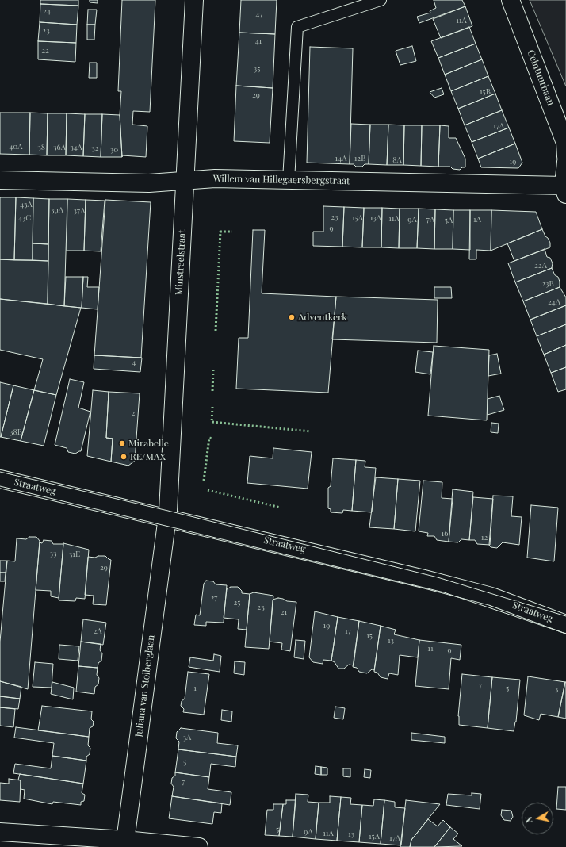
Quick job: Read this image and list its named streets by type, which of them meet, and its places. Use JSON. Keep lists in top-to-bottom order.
{
  "streets": {
    "street": [
      "Ceintuurbaan",
      "Willem van Hillegaersbergstraat",
      "Minstreelstraat",
      "Straatweg",
      "Juliana van Stolberglaan"
    ]
  },
  "crossings": [
    ["Willem van Hillegaersbergstraat", "Minstreelstraat"],
    ["Minstreelstraat", "Straatweg"],
    ["Minstreelstraat", "Juliana van Stolberglaan"],
    ["Straatweg", "Juliana van Stolberglaan"]
  ],
  "places": ["Adventkerk", "Mirabelle", "RE/MAX"],
  "house_numbers": [
    "24",
    "47",
    "11A",
    "23",
    "41",
    "22",
    "35",
    "15B",
    "29",
    "17A",
    "40A",
    "38",
    "36A",
    "34A",
    "32",
    "30",
    "14A",
    "12B",
    "8A",
    "19",
    "43A",
    "39A",
    "37A",
    "23",
    "43C",
    "15A",
    "13A",
    "11A",
    "9A",
    "7A",
    "1A",
    "5A",
    "9",
    "22A",
    "23B",
    "24A",
    "4",
    "2",
    "38B",
    "16",
    "12",
    "33",
    "31E",
    "29",
    "27",
    "25",
    "23",
    "21",
    "19",
    "2A",
    "17",
    "15",
    "13",
    "11",
    "9",
    "7",
    "1",
    "5",
    "3",
    "3A",
    "5",
    "7",
    "5",
    "9A",
    "11A",
    "13",
    "15A",
    "17A"
  ],
  "north": "left"
}
